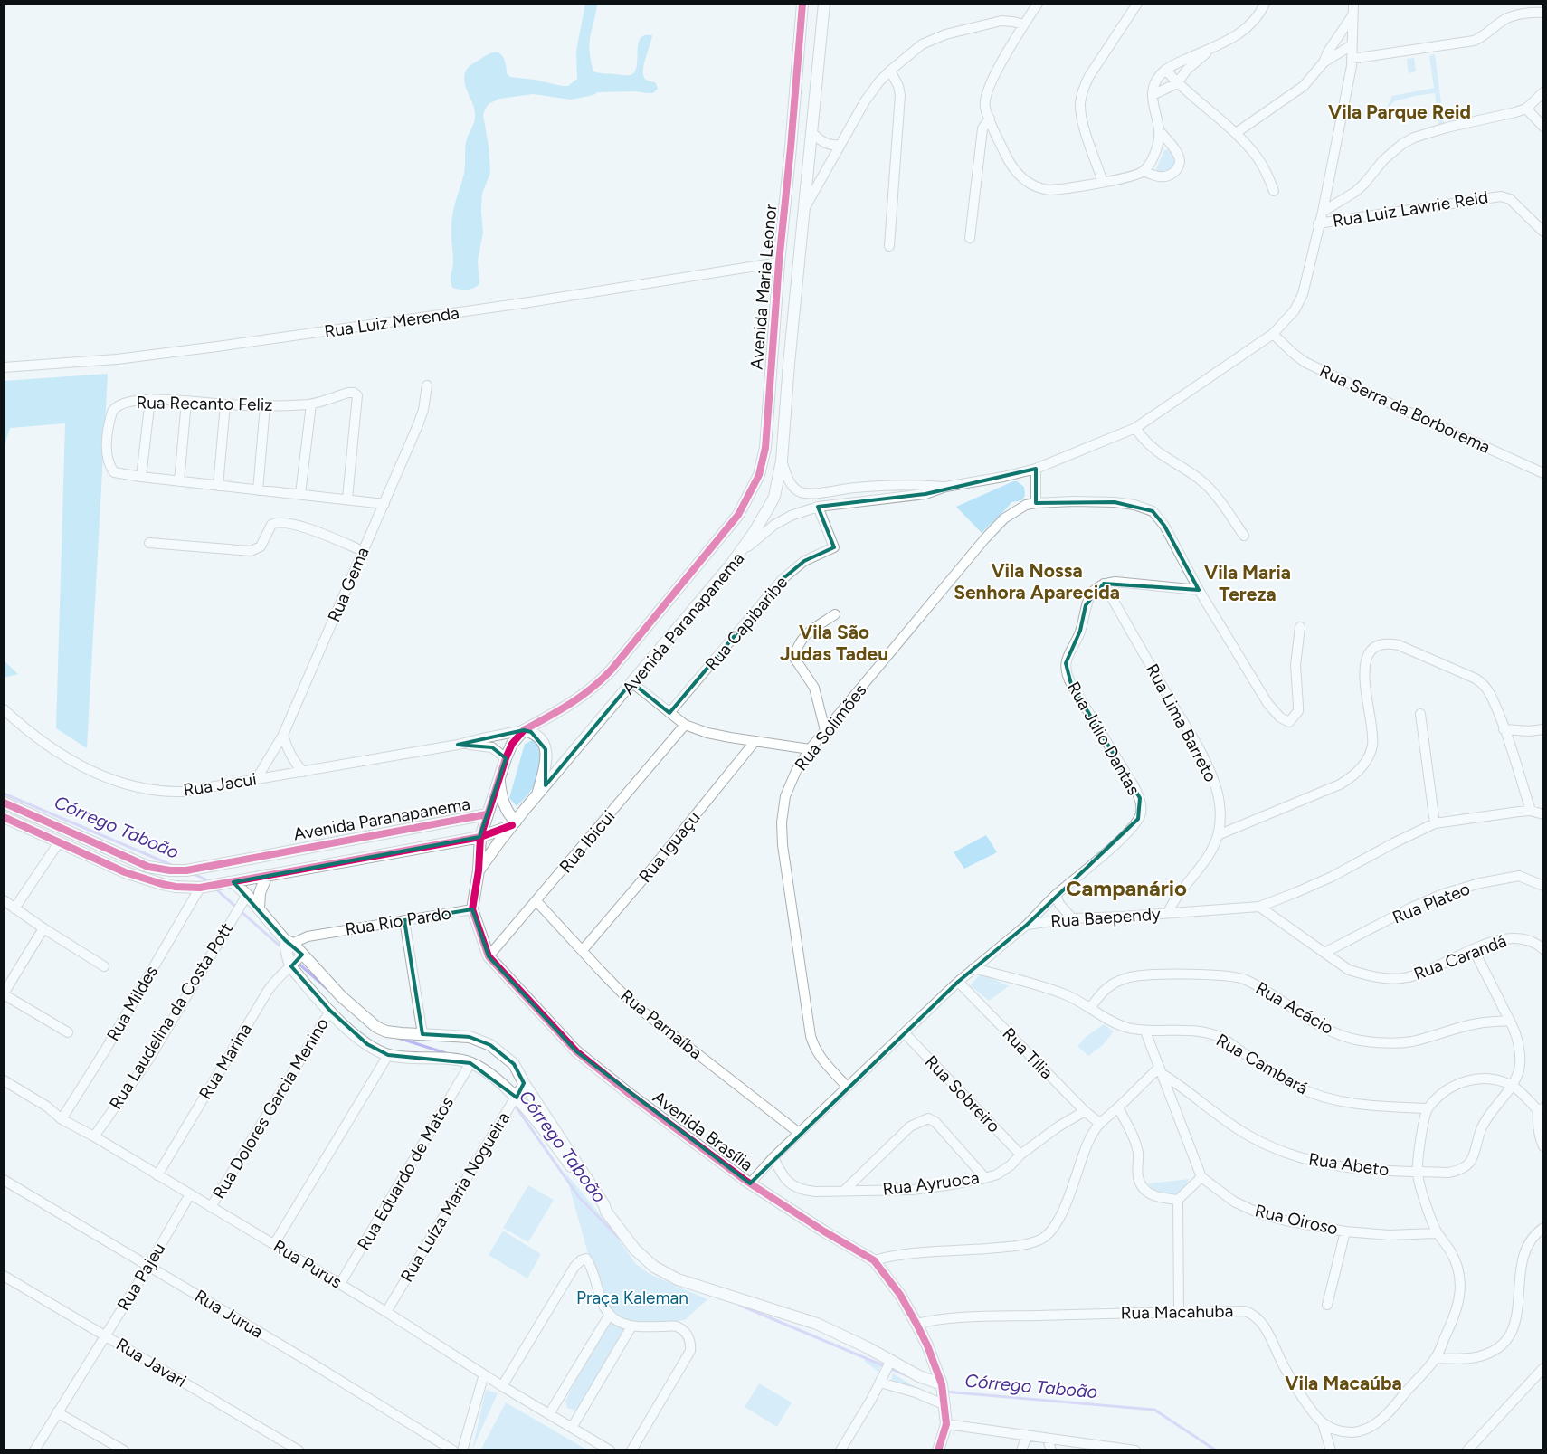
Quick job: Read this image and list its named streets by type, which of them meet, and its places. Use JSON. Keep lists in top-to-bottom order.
{
  "streets": {
    "street": [
      "Rua Luiz Lawrie Reid",
      "Avenida Maria Leonor",
      "Rua Luiz Merenda",
      "Rua Recanto Feliz",
      "Rua Serra da Borborema",
      "Rua Gema",
      "Avenida Paranapanema",
      "Rua Capibaribe",
      "Rua Lima Barreto",
      "Rua Solimões",
      "Rua Júlio Dantas",
      "Rua Jacui",
      "Rua Ibicui",
      "Rua Iguaçu",
      "Rua Plateo",
      "Rua Baependy",
      "Rua Rio Pardo",
      "Rua Carandá",
      "Rua Mildes",
      "Rua Acácio",
      "Rua Laudelina da Costa Pott",
      "Rua Parnaíba",
      "Rua Tília",
      "Rua Marina",
      "Rua Cambará",
      "Rua Sobreiro",
      "Rua Dolores Garcia Menino",
      "Avenida Brasília",
      "Rua Abeto",
      "Rua Eduardo de Matos",
      "Rua Ayruoca",
      "Rua Luíza Maria Nogueira",
      "Rua Oiroso",
      "Rua Purus",
      "Rua Pajeu",
      "Rua Macahuba",
      "Rua Jurua",
      "Rua Javari"
    ]
  },
  "crossings": [
    ["Rua Luiz Lawrie Reid", "Avenida Paranapanema"],
    ["Avenida Maria Leonor", "Rua Luiz Merenda"],
    ["Avenida Maria Leonor", "Avenida Paranapanema"],
    ["Rua Recanto Feliz", "Rua Gema"],
    ["Rua Serra da Borborema", "Avenida Paranapanema"],
    ["Rua Gema", "Rua Jacui"],
    ["Avenida Paranapanema", "Rua Capibaribe"],
    ["Avenida Paranapanema", "Rua Jacui"],
    ["Avenida Paranapanema", "Rua Mildes"],
    ["Avenida Paranapanema", "Avenida Brasília"],
    ["Rua Lima Barreto", "Rua Júlio Dantas"],
    ["Rua Lima Barreto", "Rua Baependy"],
    ["Rua Solimões", "Rua Baependy"],
    ["Rua Júlio Dantas", "Rua Baependy"],
    ["Rua Ibicui", "Rua Parnaíba"],
    ["Rua Ibicui", "Avenida Brasília"],
    ["Rua Iguaçu", "Rua Parnaíba"],
    ["Rua Plateo", "Rua Carandá"],
    ["Rua Baependy", "Rua Carandá"],
    ["Rua Baependy", "Rua Parnaíba"],
    ["Rua Baependy", "Rua Tília"],
    ["Rua Baependy", "Rua Cambará"],
    ["Rua Baependy", "Rua Sobreiro"],
    ["Rua Baependy", "Avenida Brasília"],
    ["Rua Baependy", "Rua Ayruoca"],
    ["Rua Rio Pardo", "Avenida Brasília"],
    ["Rua Carandá", "Rua Abeto"],
    ["Rua Mildes", "Rua Purus"],
    ["Rua Acácio", "Rua Cambará"],
    ["Rua Acácio", "Rua Abeto"],
    ["Rua Laudelina da Costa Pott", "Rua Purus"],
    ["Rua Tília", "Rua Ayruoca"],
    ["Rua Marina", "Rua Purus"],
    ["Rua Cambará", "Rua Macahuba"],
    ["Rua Sobreiro", "Rua Ayruoca"],
    ["Rua Dolores Garcia Menino", "Rua Purus"],
    ["Avenida Brasília", "Rua Macahuba"],
    ["Rua Abeto", "Rua Macahuba"],
    ["Rua Eduardo de Matos", "Rua Purus"],
    ["Rua Luíza Maria Nogueira", "Rua Purus"],
    ["Rua Oiroso", "Rua Macahuba"],
    ["Rua Purus", "Rua Pajeu"],
    ["Rua Pajeu", "Rua Jurua"],
    ["Rua Pajeu", "Rua Javari"]
  ],
  "districts": [
    "Vila Parque Reid",
    "Vila Nossa Senhora Aparecida",
    "Vila Maria Tereza",
    "Vila São Judas Tadeu",
    "Campanário",
    "Vila Macaúba"
  ],
  "water": ["Córrego Taboão"],
  "parks": ["Praça Kaleman"]
}
